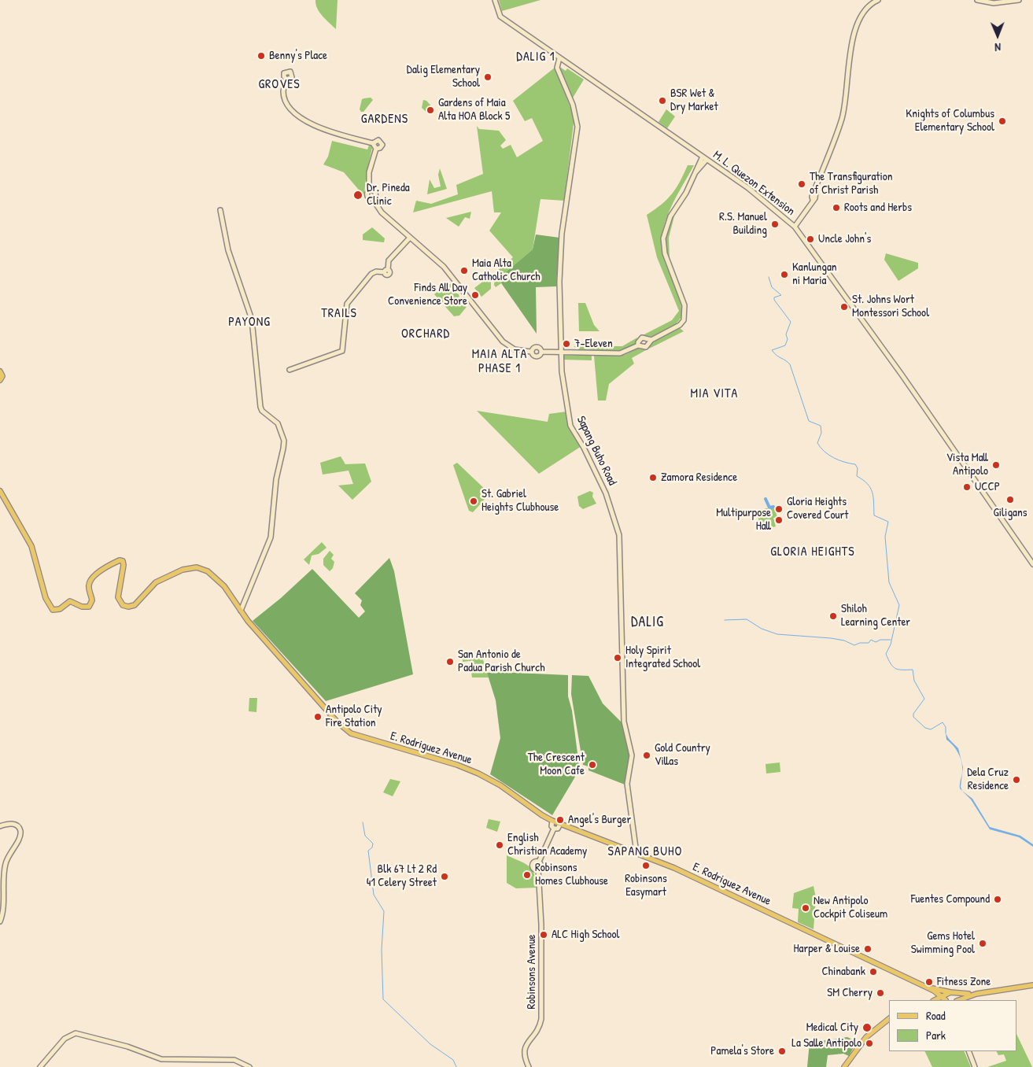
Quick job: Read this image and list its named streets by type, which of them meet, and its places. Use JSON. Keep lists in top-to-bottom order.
{
  "streets": {
    "main road": ["E. Rodriguez Avenue"],
    "street": ["M. L. Quezon Extension", "Sapang Buho Road", "Robinsons Avenue"]
  },
  "crossings": [
    ["M. L. Quezon Extension", "Sapang Buho Road"],
    ["Sapang Buho Road", "E. Rodriguez Avenue"]
  ],
  "districts": [
    "DALIG 1",
    "GROVES",
    "GARDENS",
    "TRAILS",
    "PAYONG",
    "ORCHARD",
    "MAIA ALTA PHASE 1",
    "MIA VITA",
    "GLORIA HEIGHTS",
    "DALIG",
    "SAPANG BUHO"
  ],
  "places": [
    "Benny's Place",
    "Dalig Elementary School",
    "BSR Wet & Dry Market",
    "Gardens of Maia Alta HOA Block 5",
    "Knights of Columbus Elementary School",
    "The Transfiguration of Christ Parish",
    "Dr. Pineda Clinic",
    "Roots and Herbs",
    "R.S. Manuel Building",
    "Uncle John's",
    "Maia Alta Catholic Church",
    "Kanlungan ni Maria",
    "Finds All Day Convenience Store",
    "St. Johns Wort Montessori School",
    "7-Eleven",
    "Vista Mall Antipolo",
    "Zamora Residence",
    "UCCP",
    "Giligans",
    "St. Gabriel Heights Clubhouse",
    "Gloria Heights Covered Court",
    "Multipurpose Hall",
    "Shiloh Learning Center",
    "Holy Spirit Integrated School",
    "San Antonio de Padua Parish Church",
    "Antipolo City Fire Station",
    "Gold Country Villas",
    "The Crescent Moon Cafe",
    "Dela Cruz Residence",
    "Angel's Burger",
    "English Christian Academy",
    "Robinsons Easymart",
    "Robinsons Homes Clubhouse",
    "Blk 67 Lt 2 Rd 41 Celery Street",
    "Fuentes Compound",
    "New Antipolo Cockpit Coliseum",
    "ALC High School",
    "Gems Hotel Swimming Pool",
    "Harper & Louise",
    "Chinabank",
    "Fitness Zone",
    "SM Cherry",
    "Medical City",
    "La Salle Antipolo",
    "Pamela's Store"
  ],
  "legend": ["Road", "Park"],
  "north": "bottom"
}
